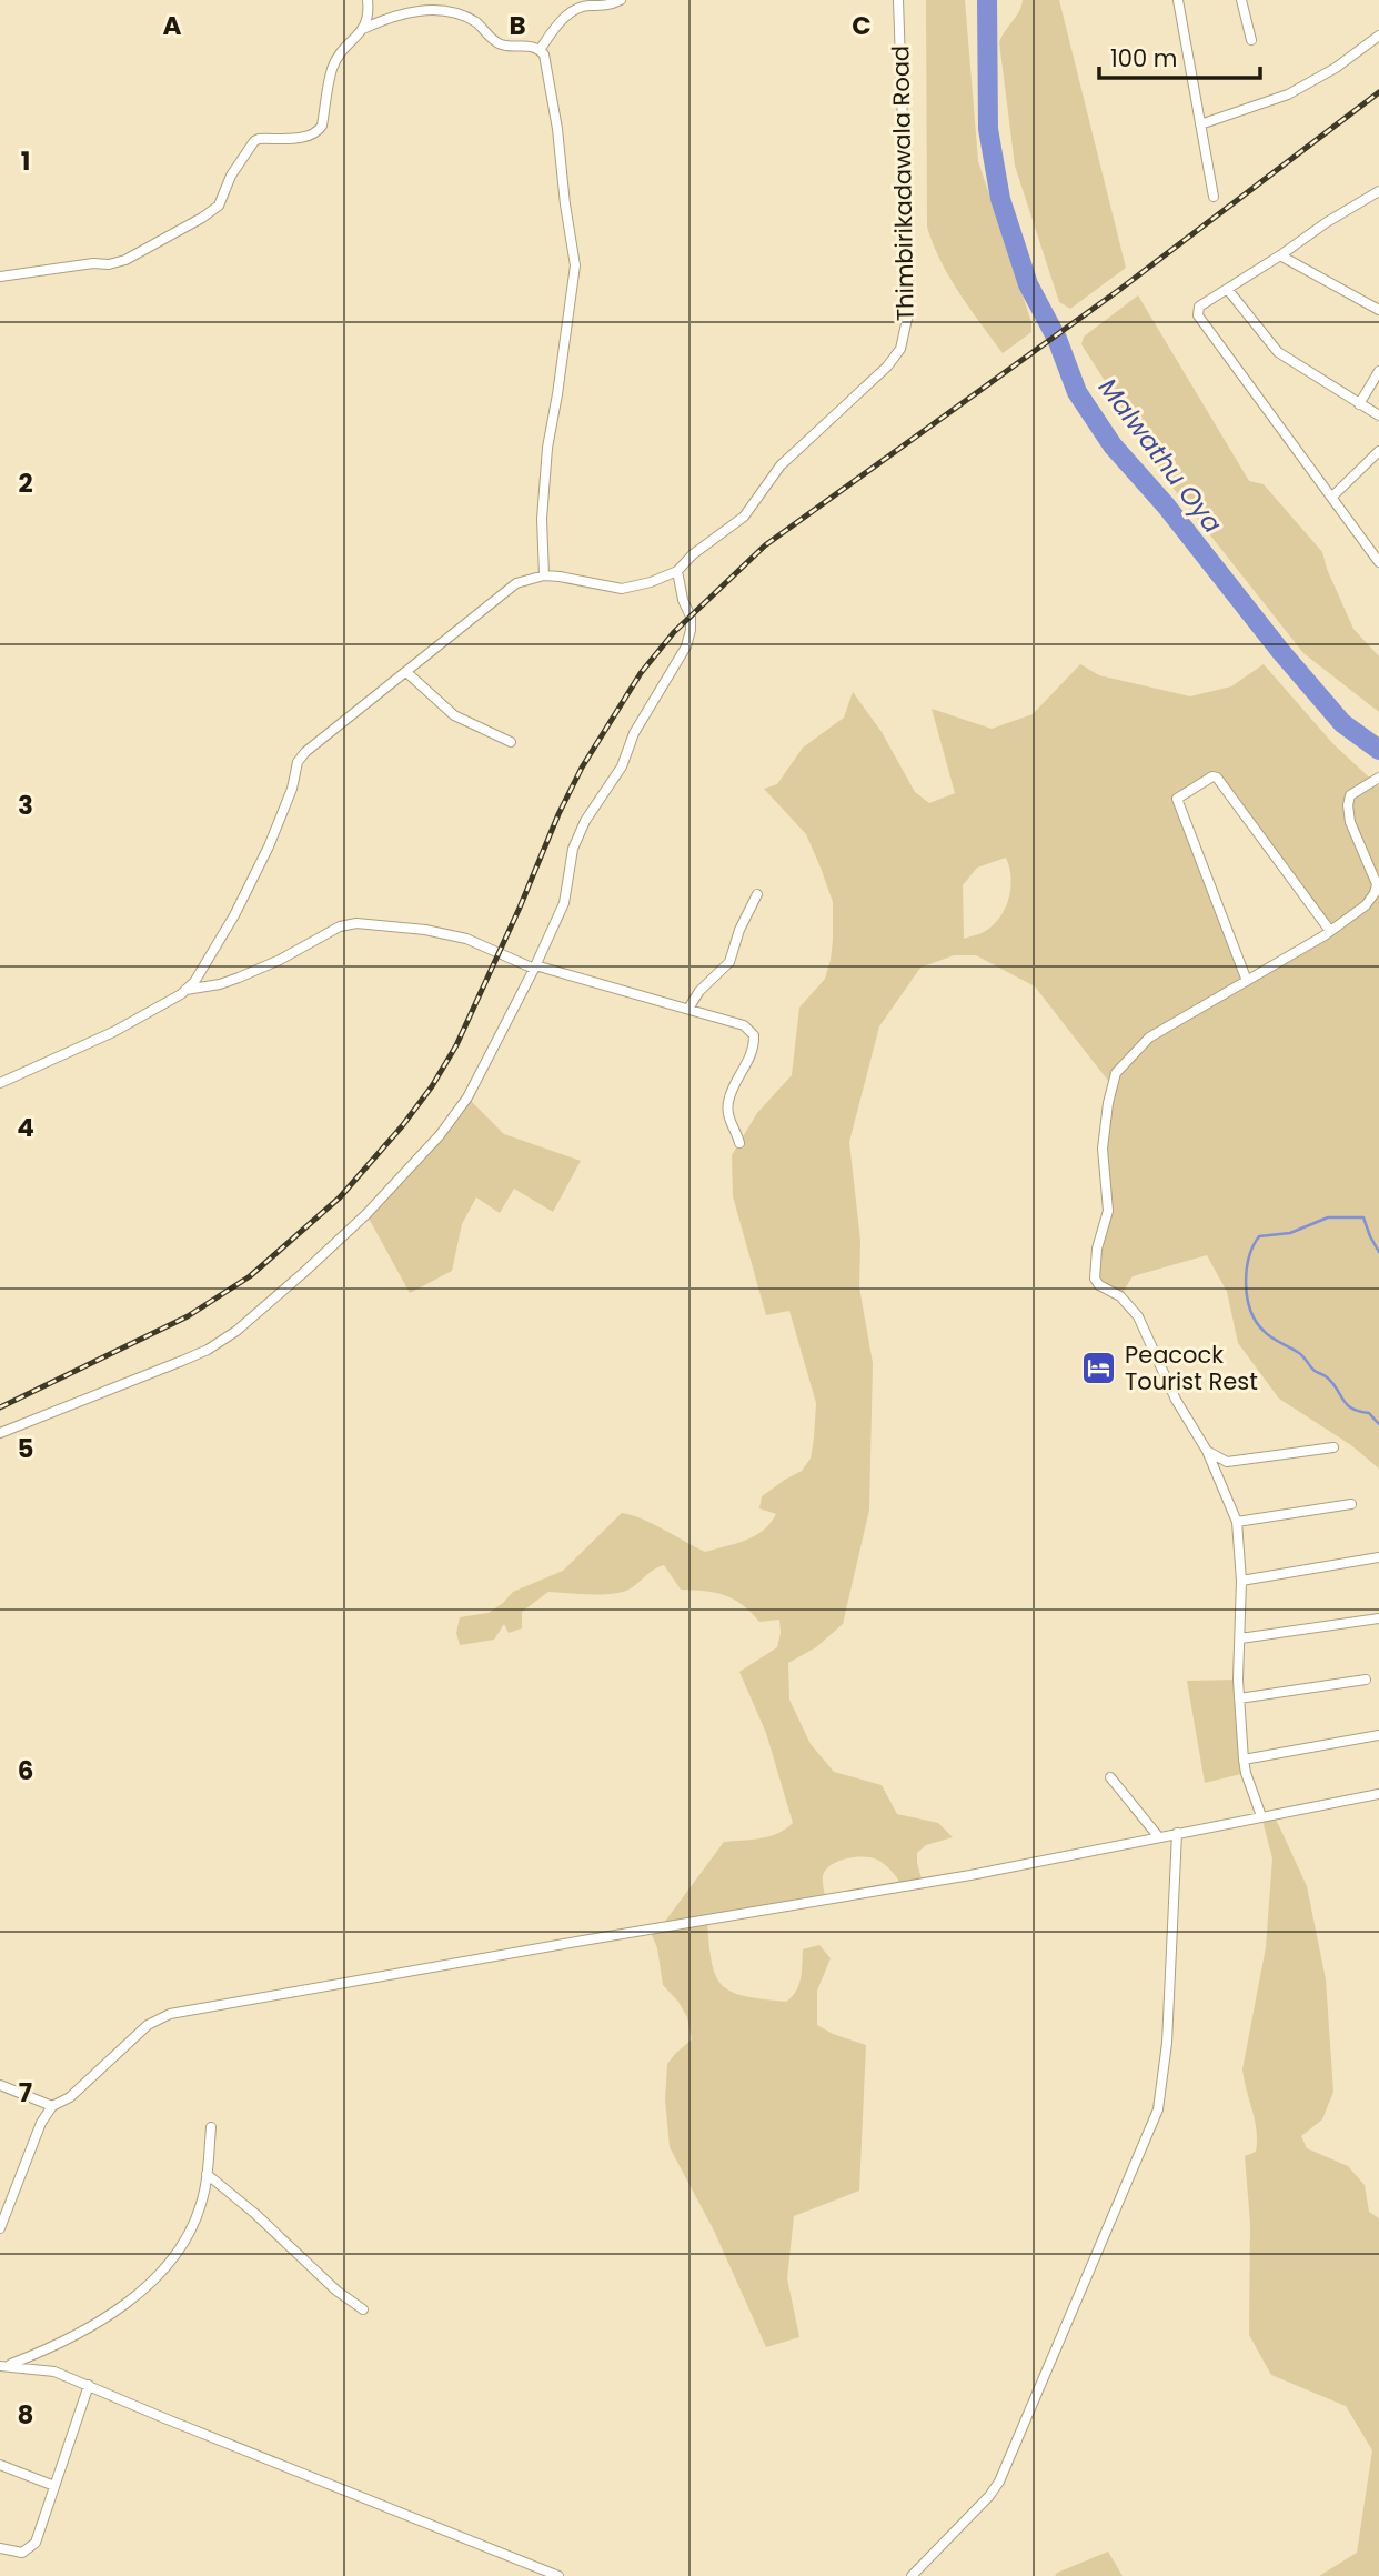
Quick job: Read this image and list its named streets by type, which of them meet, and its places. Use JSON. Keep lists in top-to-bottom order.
{
  "streets": {
    "street": ["Thimbirikadawala Road"]
  },
  "water": ["Malwathu Oya"],
  "places": {
    "hotel": ["Peacock Tourist Rest"]
  },
  "scale_bar": "100 m",
  "grid": {
    "columns": ["A", "B", "C"],
    "rows": [
      "1",
      "2",
      "3",
      "4",
      "5",
      "6",
      "7",
      "8"
    ]
  }
}
